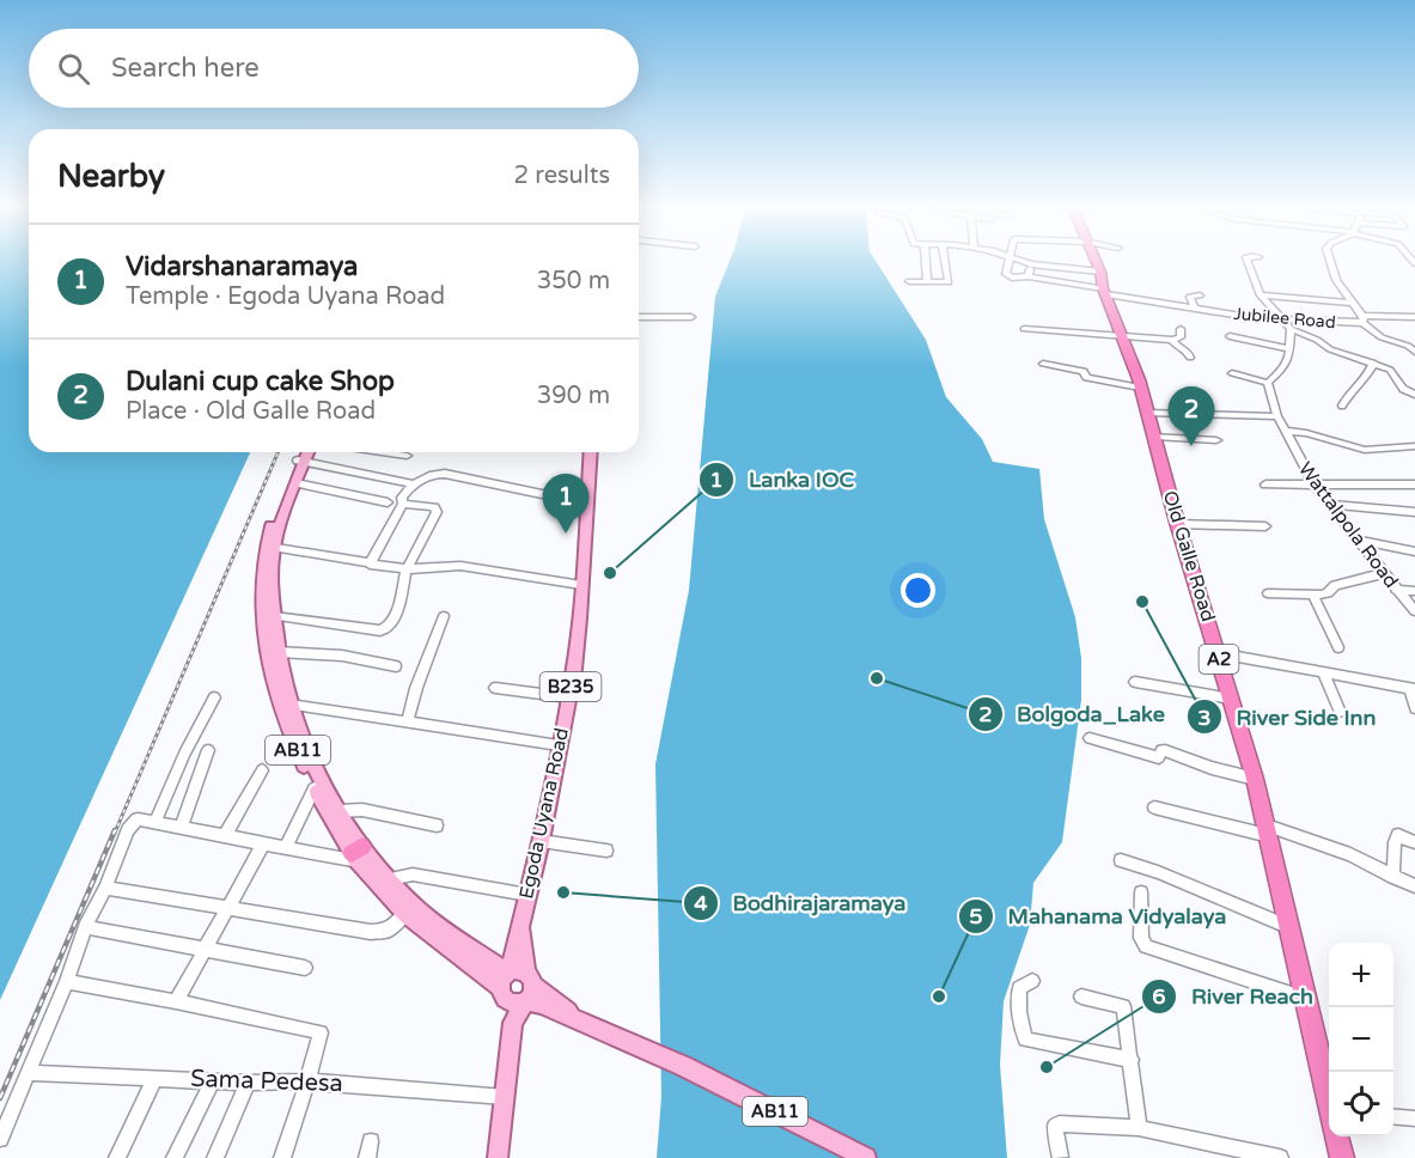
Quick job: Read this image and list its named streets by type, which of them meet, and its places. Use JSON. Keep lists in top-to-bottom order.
{
  "streets": {
    "highway": ["Old Galle Road", "A2"],
    "main road": ["B235", "AB11", "Egoda Uyana Road"],
    "street": ["Jubilee Road", "Wattalpola Road", "Sama Pedesa"]
  },
  "crossings": [
    ["Jubilee Road", "Old Galle Road"],
    ["B235", "AB11"],
    ["B235", "Egoda Uyana Road"],
    ["B235", "Sama Pedesa"],
    ["AB11", "Egoda Uyana Road"]
  ],
  "places": [
    "Lanka IOC",
    "River Side Inn",
    "Bolgoda_Lake",
    "Bodhirajaramaya",
    "Mahanama Vidyalaya",
    "River Reach"
  ],
  "page": {
    "search": "Search here",
    "heading": ["Nearby", "2 results"],
    "list": [
      {
        "mark": "1",
        "name": "Vidarshanaramaya",
        "note": "Temple · Egoda Uyana Road",
        "value": "350 m"
      },
      {
        "mark": "2",
        "name": "Dulani cup cake Shop",
        "note": "Place · Old Galle Road",
        "value": "390 m"
      }
    ],
    "pins": ["2", "1"],
    "map_buttons": ["+", "−"]
  }
}
